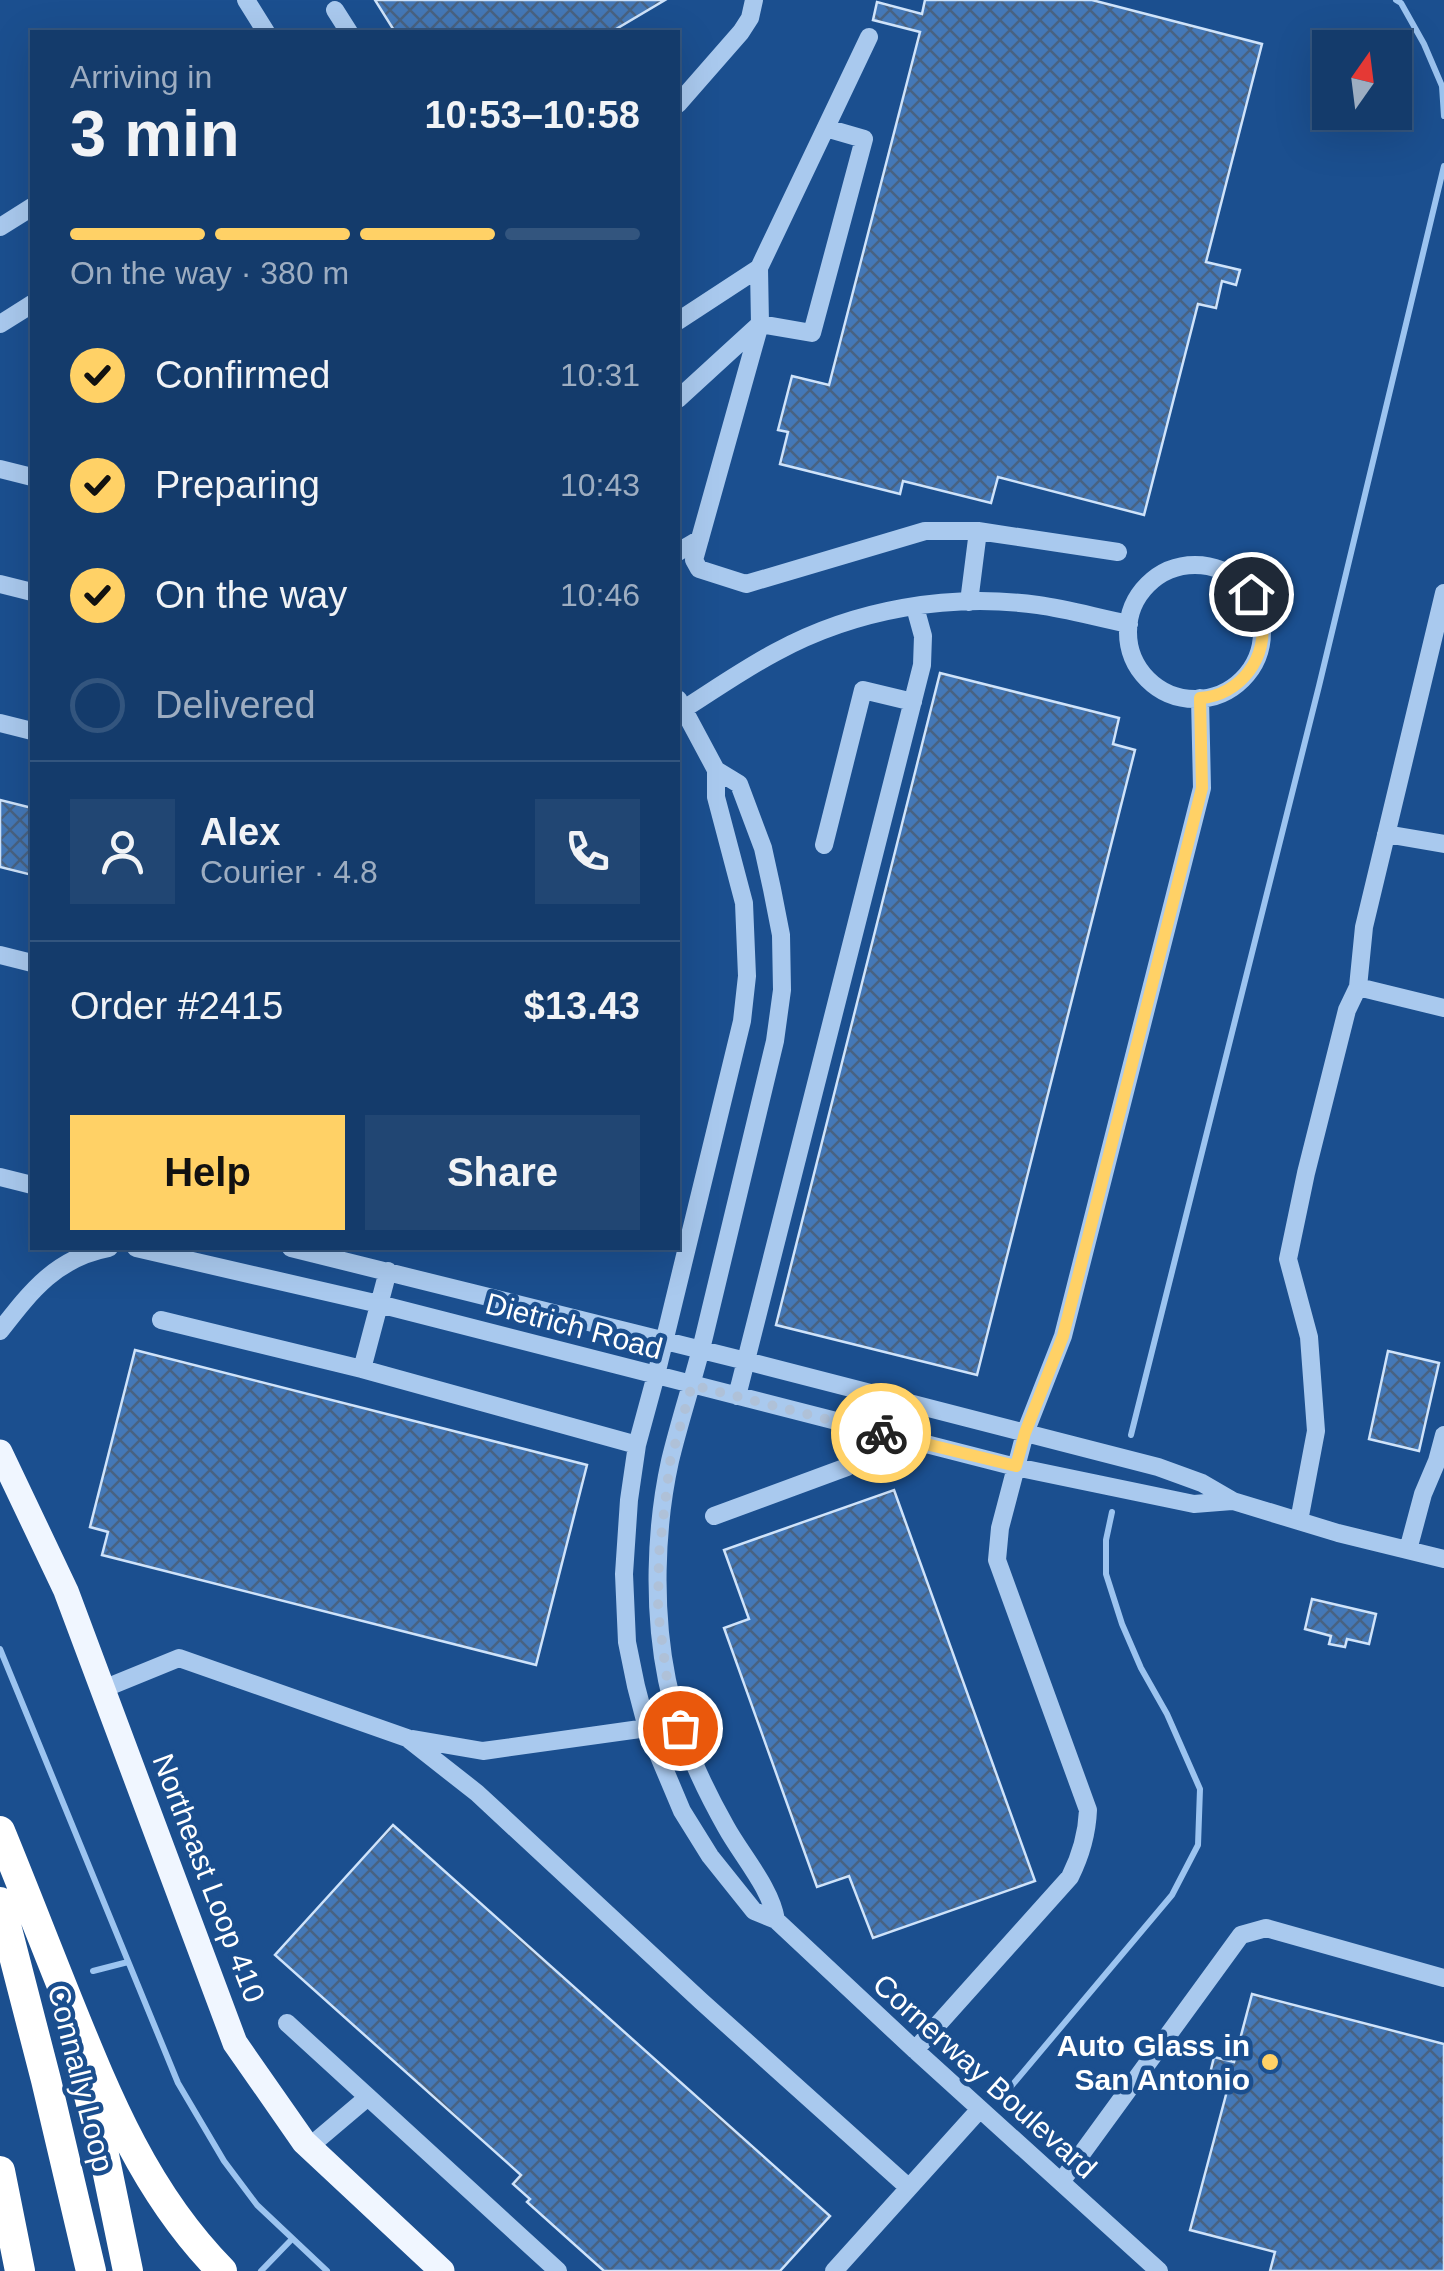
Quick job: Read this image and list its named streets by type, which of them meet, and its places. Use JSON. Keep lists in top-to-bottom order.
{
  "streets": {
    "highway": ["Connally Loop"],
    "main road": ["Northeast Loop 410"],
    "street": ["Dietrich Road", "Cornerway Boulevard"]
  },
  "crossings": [
    ["Dietrich Road", "Cornerway Boulevard"]
  ],
  "places": ["Auto Glass in San Antonio"],
  "north": "top",
  "page": {
    "heading": ["3 min", "Arriving in", "10:53–10:58"],
    "panel": [
      "Alex",
      "Courier · 4.8",
      "Order #2415",
      "$13.43"
    ],
    "bar": "On the way · 380 m",
    "list": [
      ["Confirmed", "10:31"],
      ["Preparing", "10:43"],
      ["On the way", "10:46"],
      "Delivered"
    ],
    "buttons": ["Help", "Share"]
  }
}
